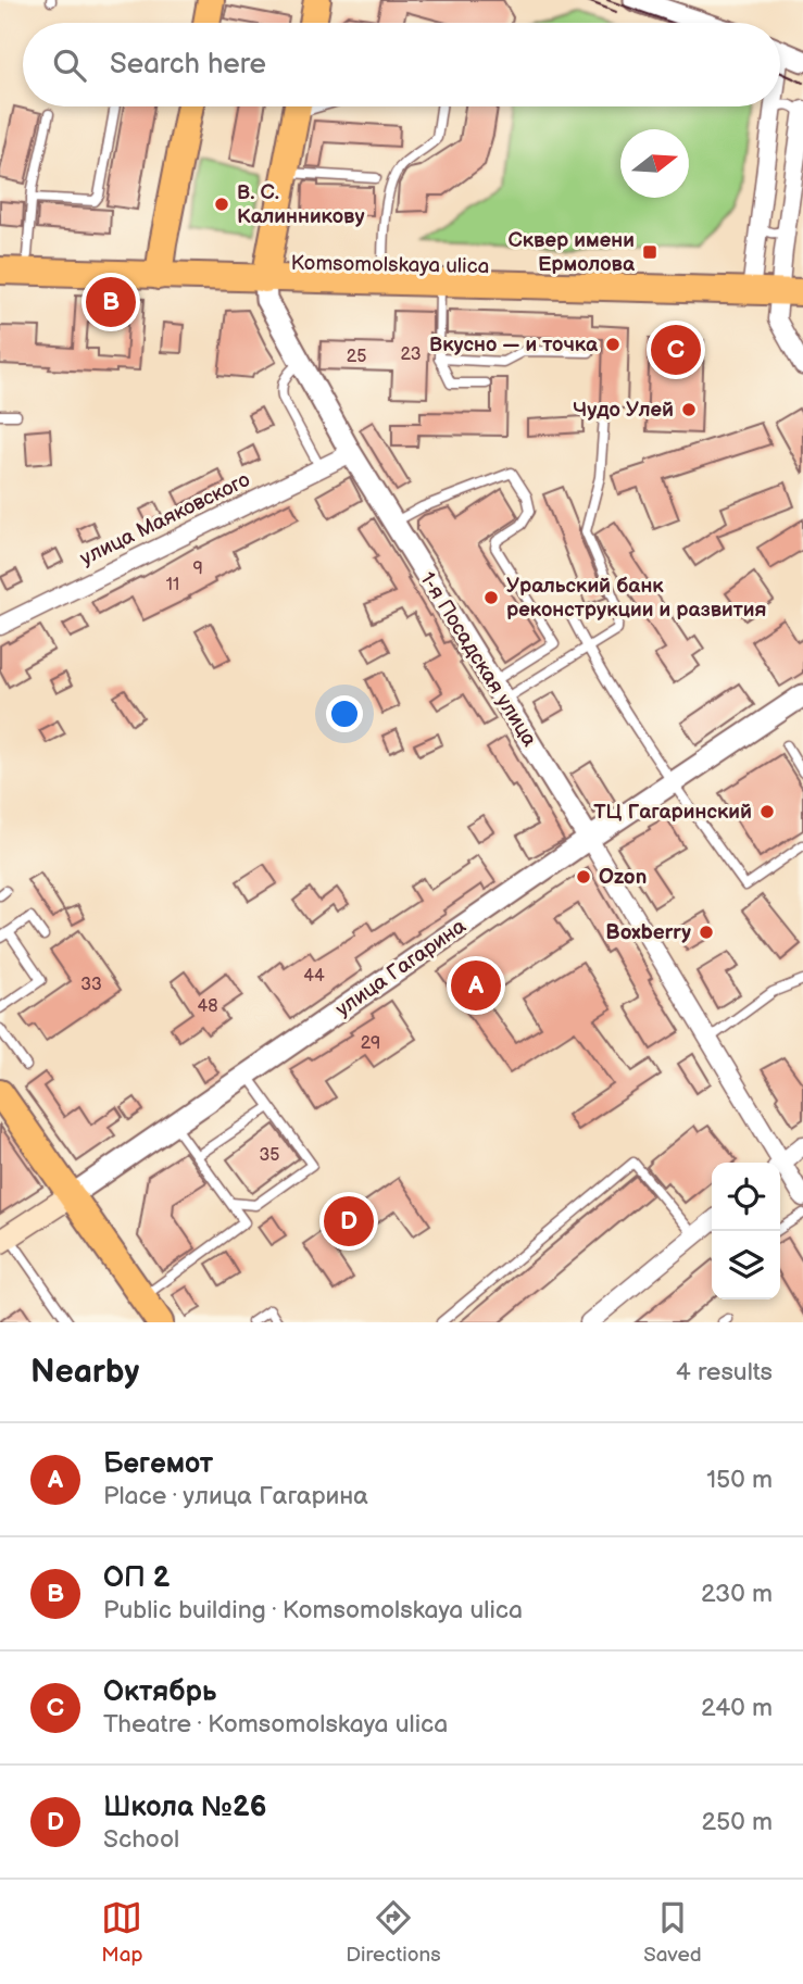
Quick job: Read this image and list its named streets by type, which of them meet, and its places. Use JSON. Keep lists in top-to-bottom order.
{
  "streets": {
    "main road": ["Komsomolskaya ulica", "1-я Посадская улица", "улица Гагарина"],
    "street": ["улица Маяковского"]
  },
  "crossings": [
    ["Komsomolskaya ulica", "1-я Посадская улица"],
    ["улица Маяковского", "1-я Посадская улица"],
    ["1-я Посадская улица", "улица Гагарина"]
  ],
  "places": {
    "other": [
      "В. С. Калинникову",
      "Вкусно — и точка",
      "Чудо Улей",
      "Уральский банк реконструкции и развития",
      "ТЦ Гагаринский",
      "Ozon",
      "Boxberry"
    ],
    "transit": ["Сквер имени Ермолова"]
  },
  "house_numbers": [
    "23",
    "25",
    "9",
    "11",
    "44",
    "33",
    "48",
    "29",
    "35"
  ],
  "north": "right",
  "page": {
    "search": "Search here",
    "pins": [
      "B",
      "C",
      "A",
      "D"
    ],
    "heading": ["Nearby", "4 results"],
    "list": [
      {
        "mark": "A",
        "name": "Бегемот",
        "note": "Place · улица Гагарина",
        "value": "150 m"
      },
      {
        "mark": "B",
        "name": "ОП 2",
        "note": "Public building · Komsomolskaya ulica",
        "value": "230 m"
      },
      {
        "mark": "C",
        "name": "Октябрь",
        "note": "Theatre · Komsomolskaya ulica",
        "value": "240 m"
      },
      {
        "mark": "D",
        "name": "Школа №26",
        "note": "School",
        "value": "250 m"
      }
    ],
    "nav": ["Map", "Directions", "Saved"]
  }
}
